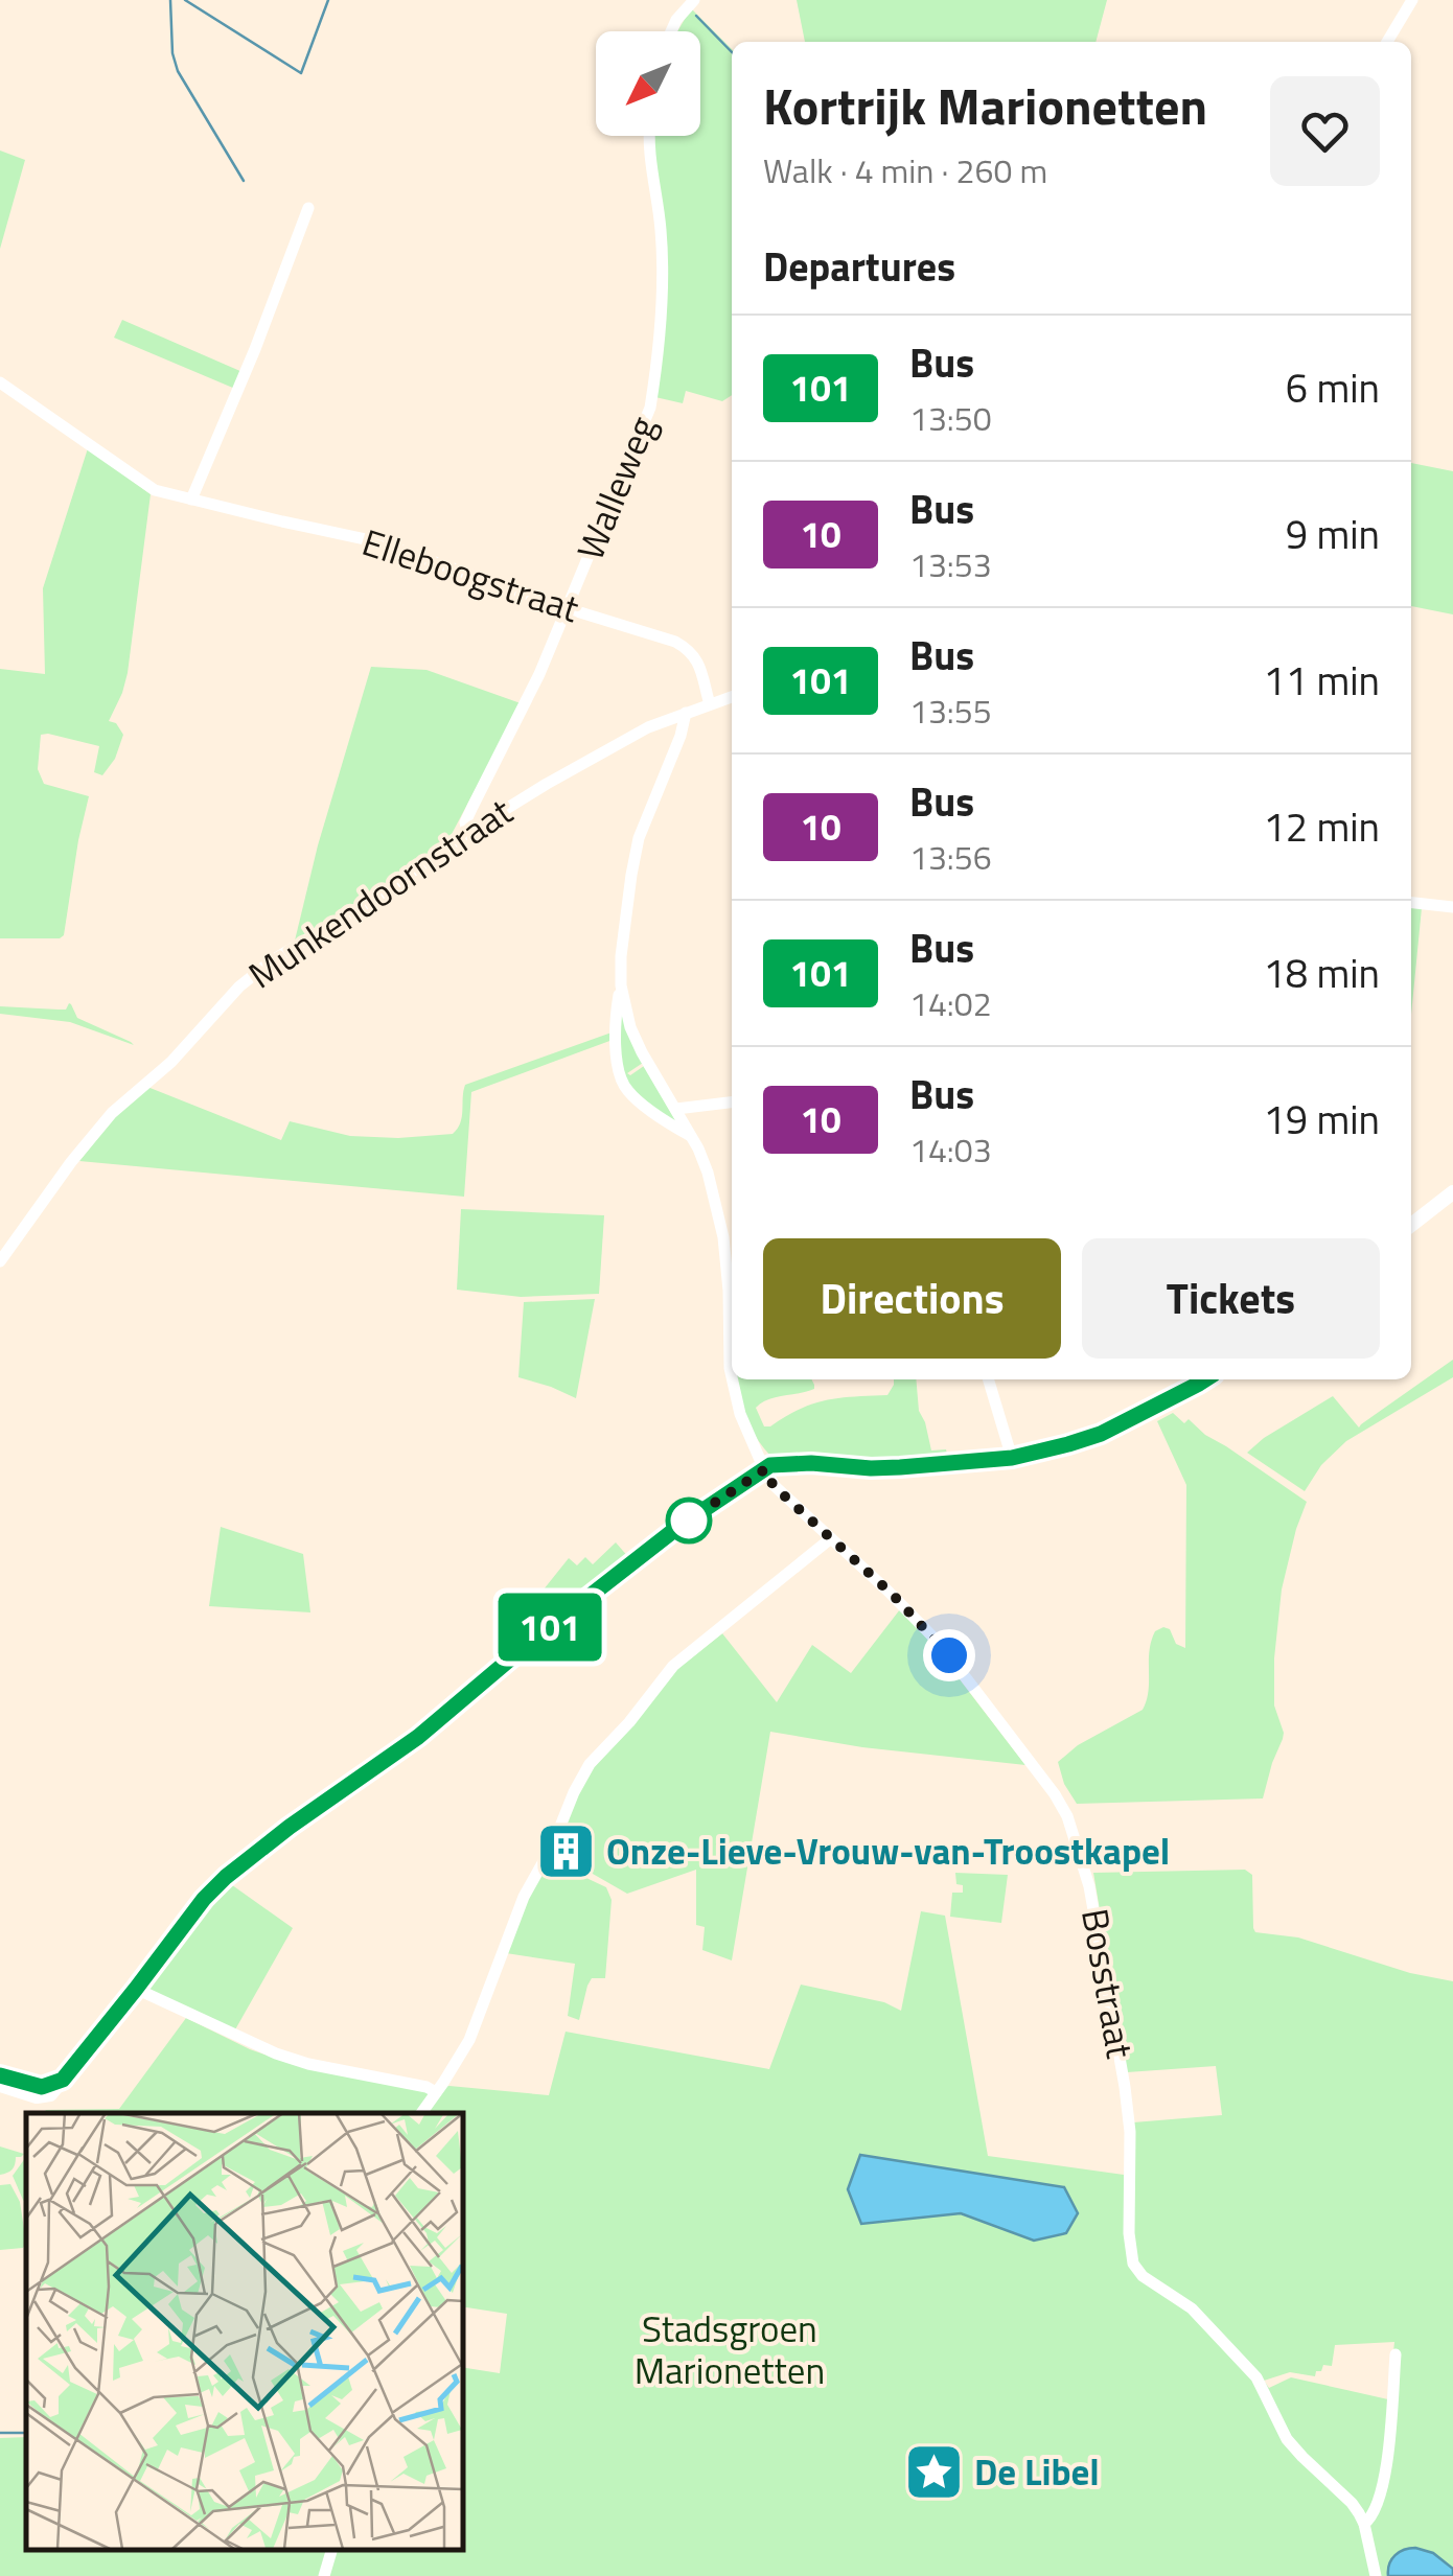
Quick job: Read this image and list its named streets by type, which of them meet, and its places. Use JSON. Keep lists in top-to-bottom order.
{
  "streets": {
    "street": [
      "Walleweg",
      "Elleboogstraat",
      "Munkendoornstraat",
      "Bosstraat"
    ]
  },
  "crossings": [
    ["Walleweg", "Elleboogstraat"],
    ["Walleweg", "Munkendoornstraat"],
    ["Elleboogstraat", "Munkendoornstraat"]
  ],
  "parks": ["Stadsgroen Marionetten"],
  "places": {
    "building": ["Onze-Lieve-Vrouw-van-Troostkapel"],
    "place": ["De Libel"]
  },
  "lines": ["bus line 101"],
  "north": "bottom left",
  "page": {
    "on_map": "101",
    "heading": [
      ["Kortrijk Marionetten", "Walk · 4 min · 260 m"],
      "Departures"
    ],
    "list": [
      {
        "mark": "101",
        "name": "Bus",
        "note": "13:50",
        "value": "6 min"
      },
      {
        "mark": "10",
        "name": "Bus",
        "note": "13:53",
        "value": "9 min"
      },
      {
        "mark": "101",
        "name": "Bus",
        "note": "13:55",
        "value": "11 min"
      },
      {
        "mark": "10",
        "name": "Bus",
        "note": "13:56",
        "value": "12 min"
      },
      {
        "mark": "101",
        "name": "Bus",
        "note": "14:02",
        "value": "18 min"
      },
      {
        "mark": "10",
        "name": "Bus",
        "note": "14:03",
        "value": "19 min"
      }
    ],
    "buttons": ["Directions", "Tickets"]
  }
}
